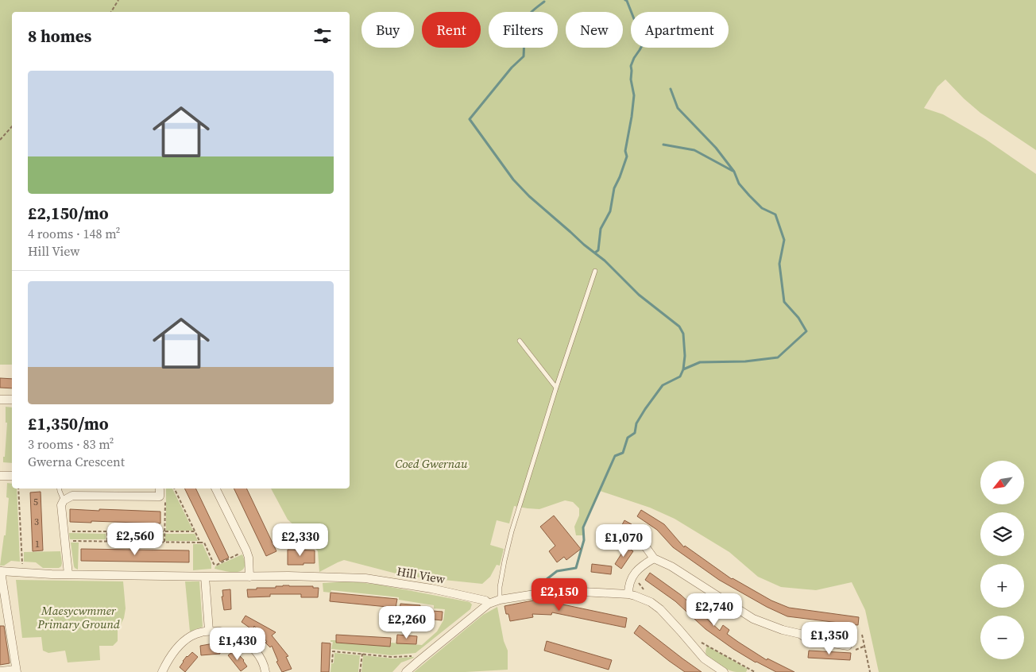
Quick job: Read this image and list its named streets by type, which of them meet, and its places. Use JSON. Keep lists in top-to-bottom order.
{
  "streets": {
    "street": ["Hill View"]
  },
  "parks": ["Coed Gwernau", "Maesycwmmer Primary Ground"],
  "house_numbers": ["5", "3", "1"],
  "north": "bottom left",
  "page": {
    "chip": [
      "Buy",
      "Rent",
      "Filters",
      "New",
      "Apartment"
    ],
    "heading": "8 homes",
    "list": [
      {
        "name": "£2,150/mo",
        "note": "4 rooms · 148 m² · Hill View"
      },
      {
        "name": "£1,350/mo",
        "note": "3 rooms · 83 m² · Gwerna Crescent"
      }
    ],
    "map_buttons": ["+", "−"],
    "price": [
      "£2,560",
      "£2,330",
      "£1,070",
      "£2,150",
      "£2,740",
      "£2,260",
      "£1,350",
      "£1,430"
    ]
  }
}
